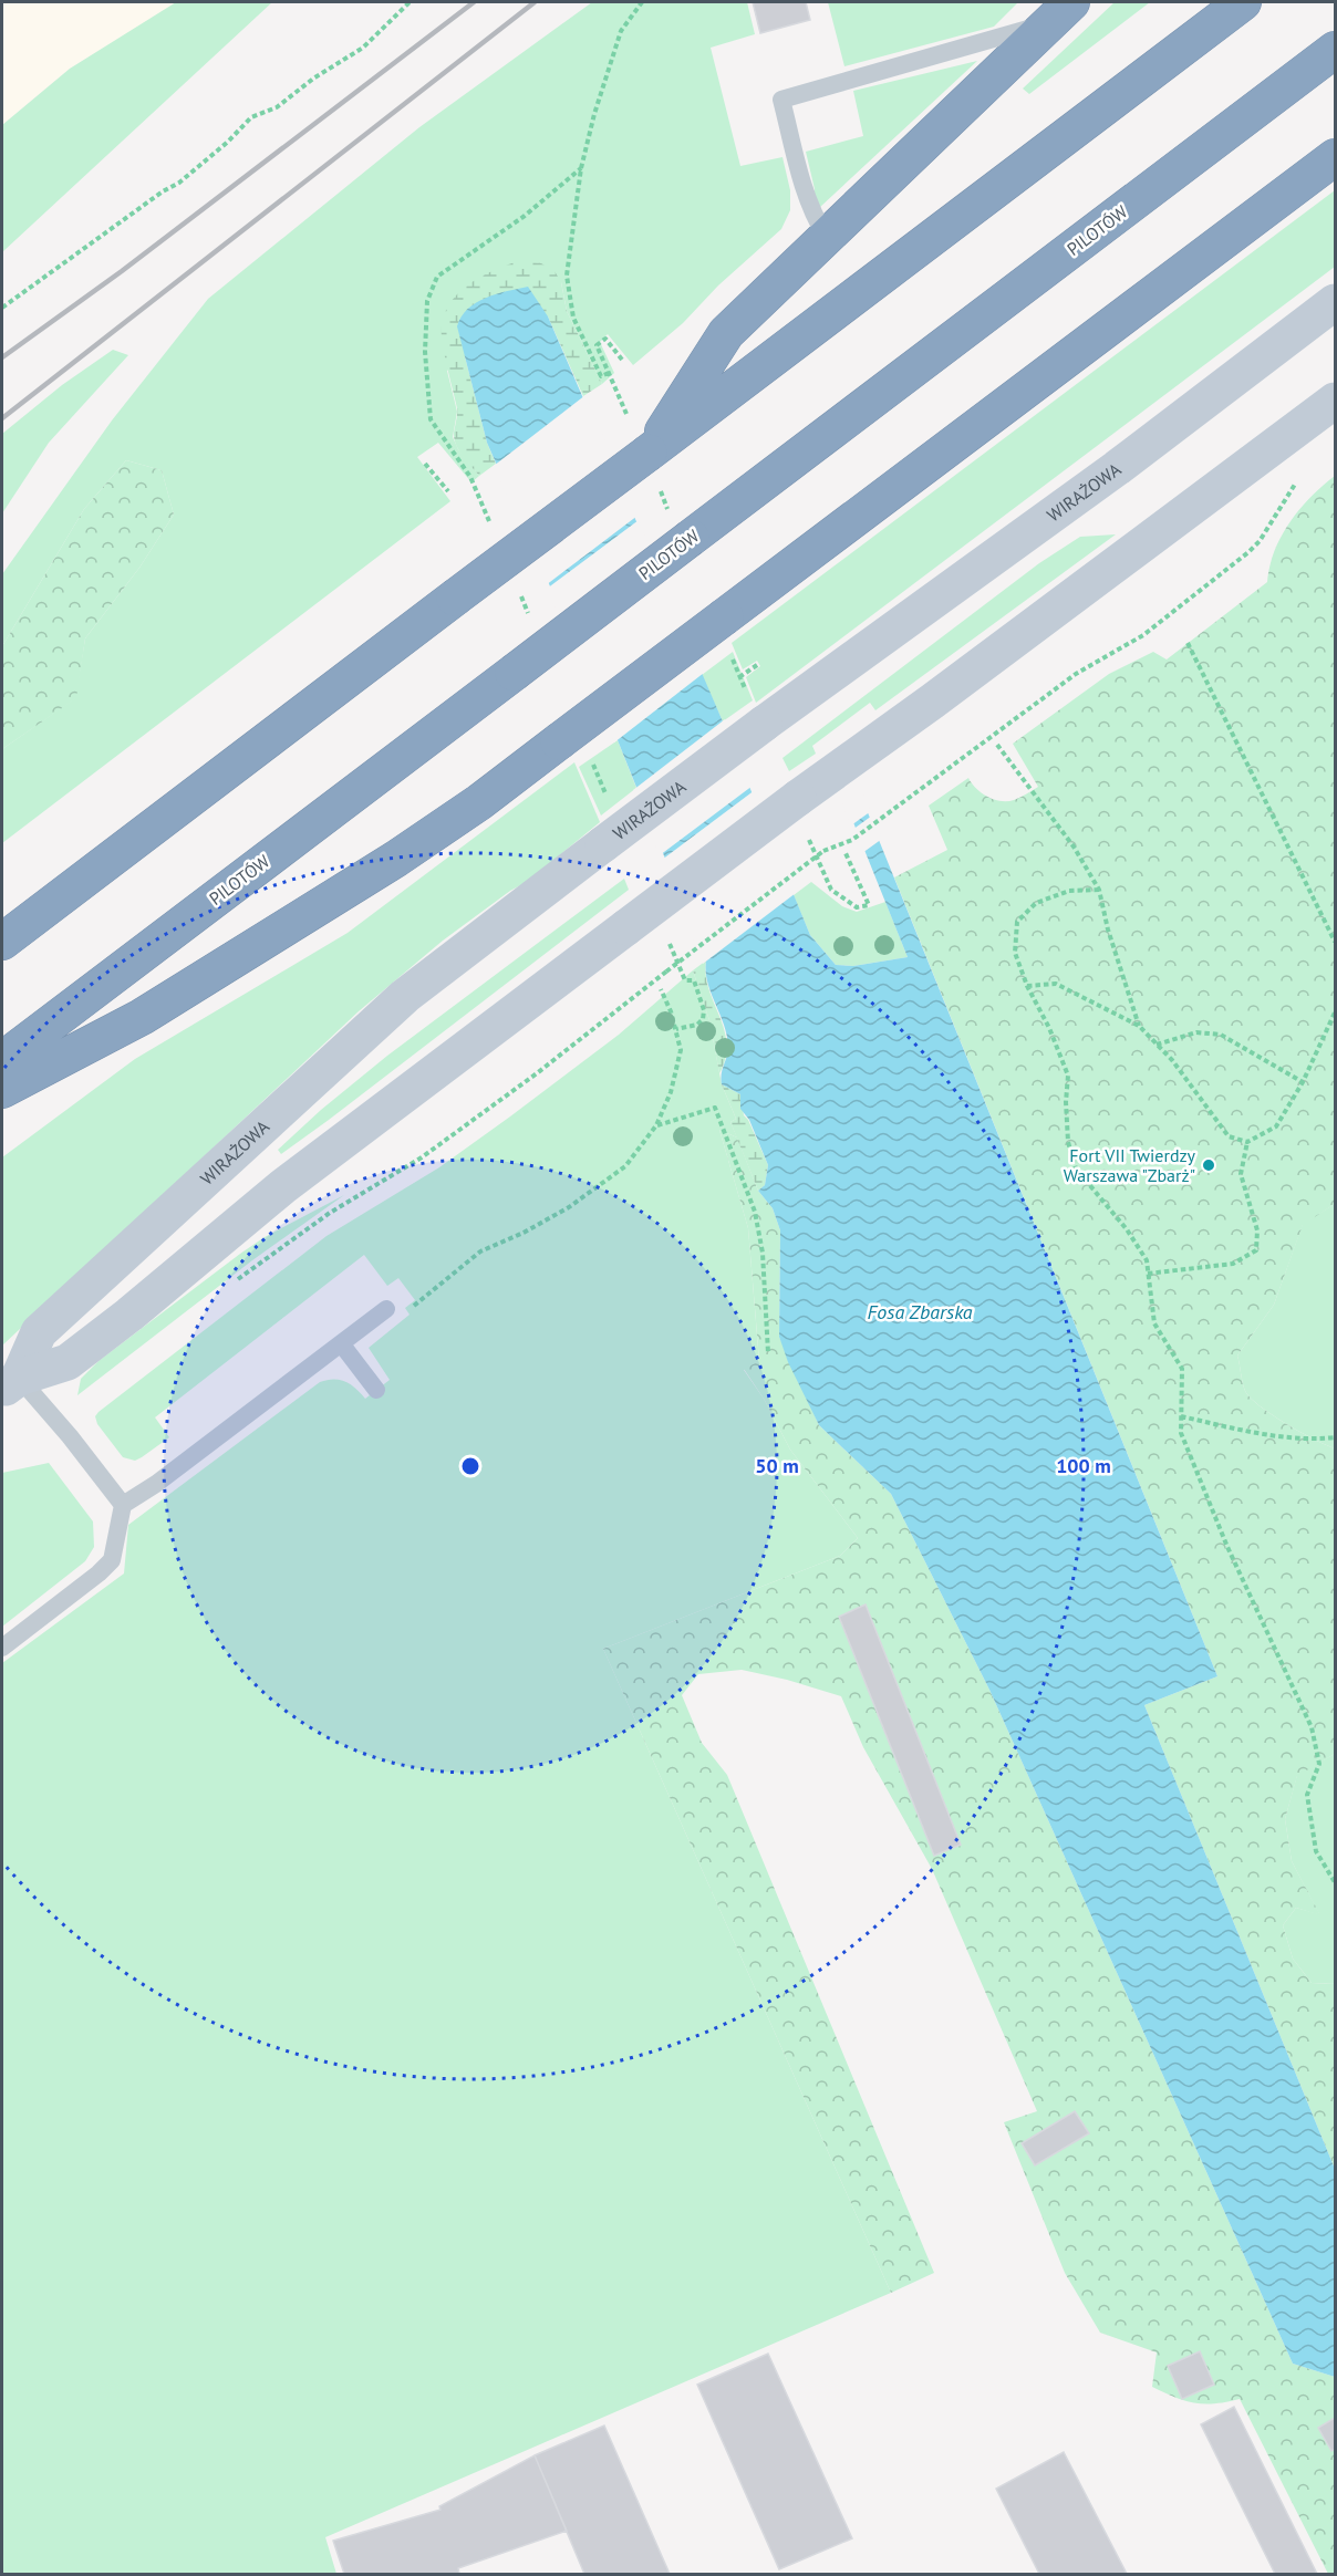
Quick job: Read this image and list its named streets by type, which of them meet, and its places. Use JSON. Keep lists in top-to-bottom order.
{
  "streets": {
    "highway": ["PILOTÓW"],
    "street": ["WIRAŻOWA"]
  },
  "water": ["Fosa Zbarska"],
  "places": ["Fort VII Twierdzy Warszawa \"Zbarż\""],
  "rings": ["50 m", "100 m"]
}
